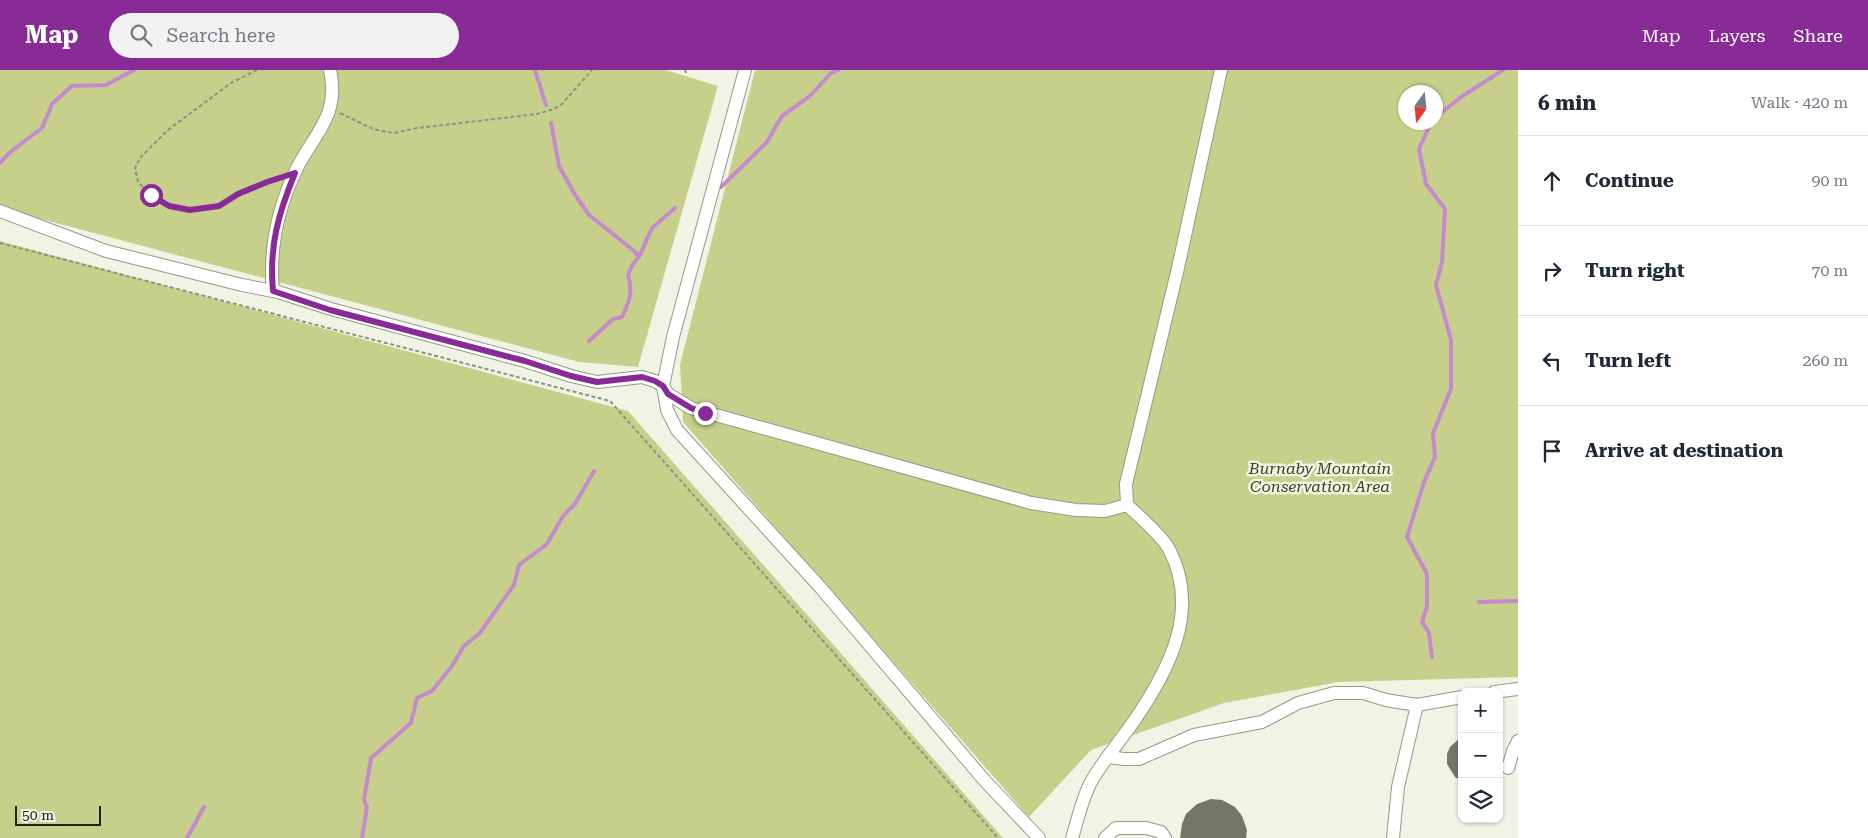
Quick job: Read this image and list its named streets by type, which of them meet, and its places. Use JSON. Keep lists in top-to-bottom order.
{
  "parks": ["Burnaby Mountain Conservation Area"],
  "scale_bar": "50 m",
  "north": "bottom",
  "page": {
    "header": "Map",
    "search": "Search here",
    "nav": ["Map", "Layers", "Share"],
    "heading": ["6 min", "Walk · 420 m"],
    "list": [
      ["Continue", "90 m"],
      ["Turn right", "70 m"],
      ["Turn left", "260 m"],
      "Arrive at destination"
    ],
    "map_buttons": ["+", "−"],
    "scale": "50 m"
  }
}
